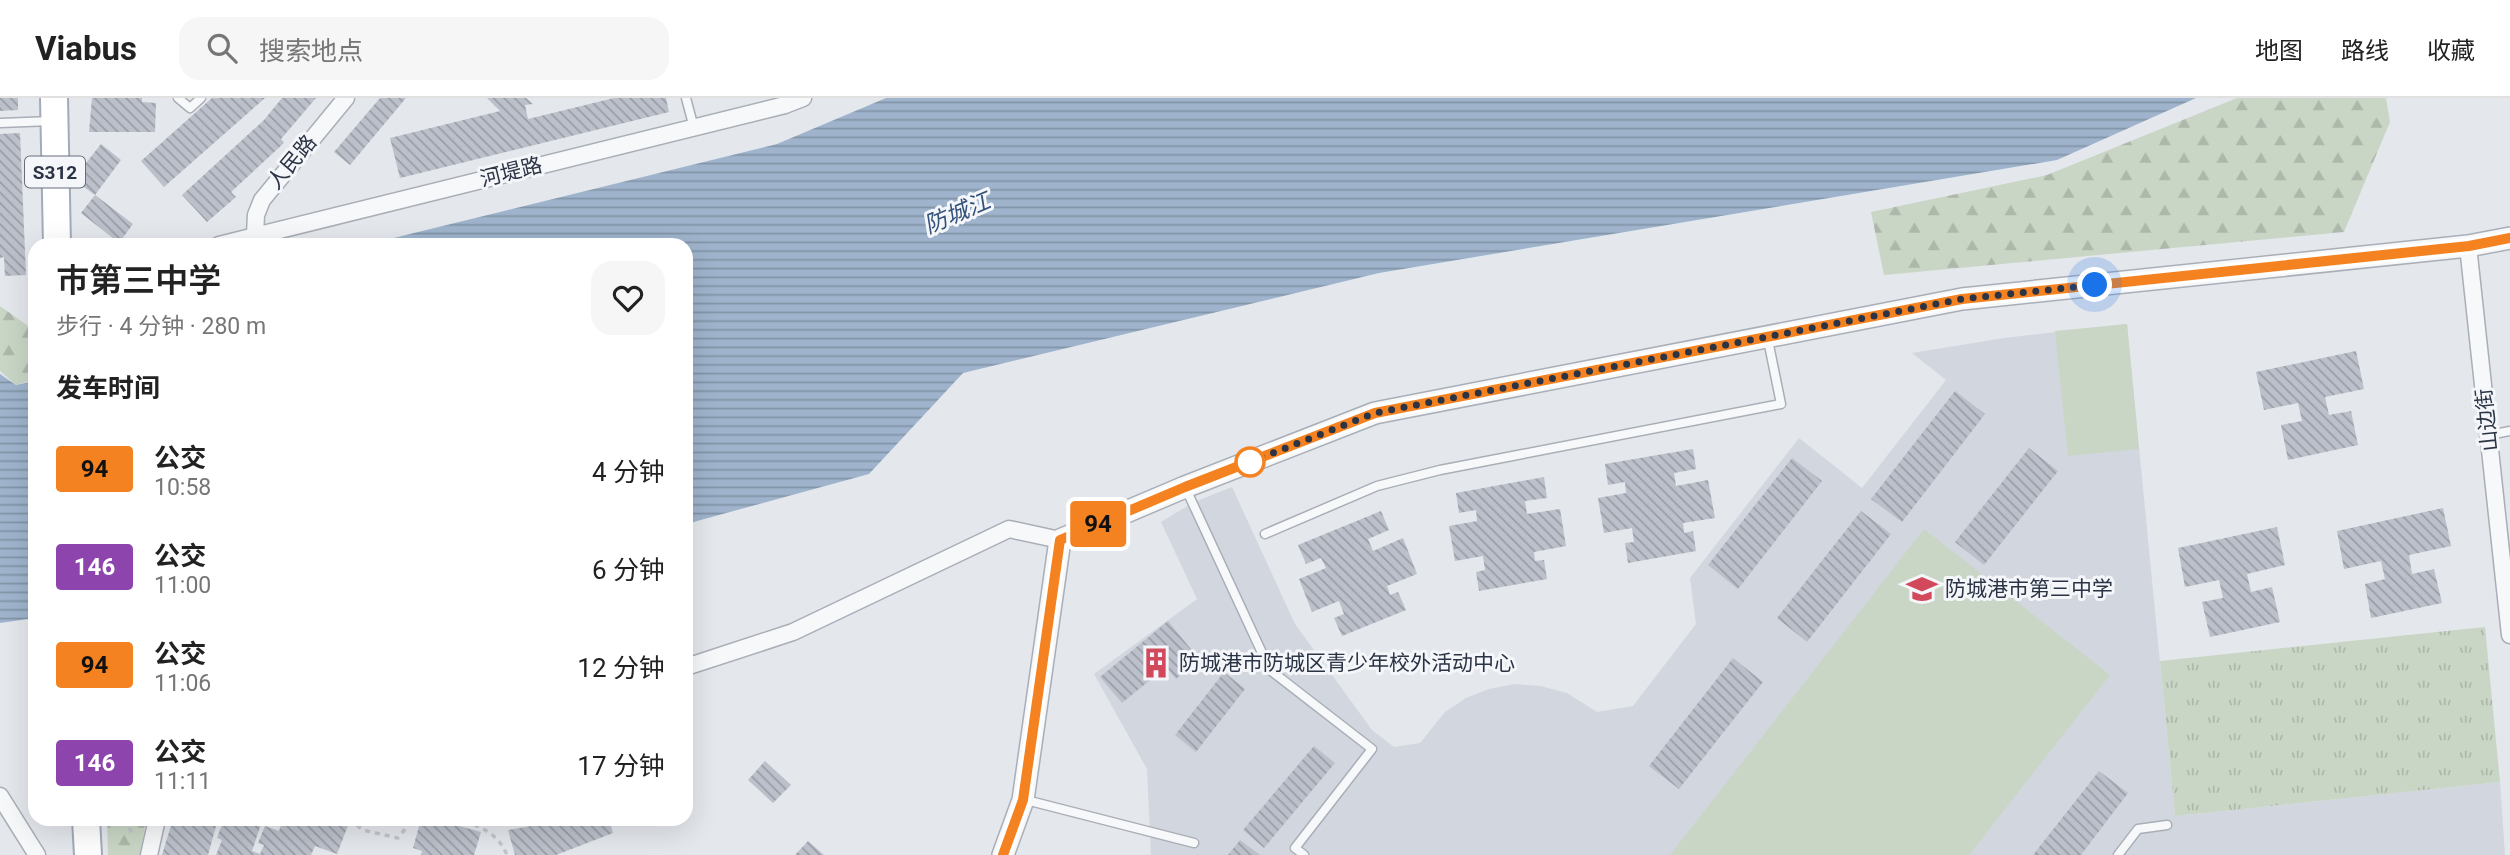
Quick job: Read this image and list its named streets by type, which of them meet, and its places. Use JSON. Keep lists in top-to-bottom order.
{
  "streets": {
    "main road": ["S312"],
    "street": ["人民路", "河堤路", "山边街"]
  },
  "crossings": [
    ["人民路", "河堤路"]
  ],
  "water": ["防城江"],
  "places": {
    "school or university": ["防城港市第三中学"],
    "building": ["防城港市防城区青少年校外活动中心"]
  },
  "lines": ["bus line 94"],
  "page": {
    "header": "Viabus",
    "search": "搜索地点",
    "nav": ["地图", "路线", "收藏"],
    "on_map": "94",
    "heading": [
      ["巿第三中学", "步行 · 4 分钟 · 280 m"],
      "发车时间"
    ],
    "list": [
      {
        "mark": "94",
        "name": "公交",
        "note": "10:58",
        "value": "4 分钟"
      },
      {
        "mark": "146",
        "name": "公交",
        "note": "11:00",
        "value": "6 分钟"
      },
      {
        "mark": "94",
        "name": "公交",
        "note": "11:06",
        "value": "12 分钟"
      },
      {
        "mark": "146",
        "name": "公交",
        "note": "11:11",
        "value": "17 分钟"
      }
    ]
  }
}
